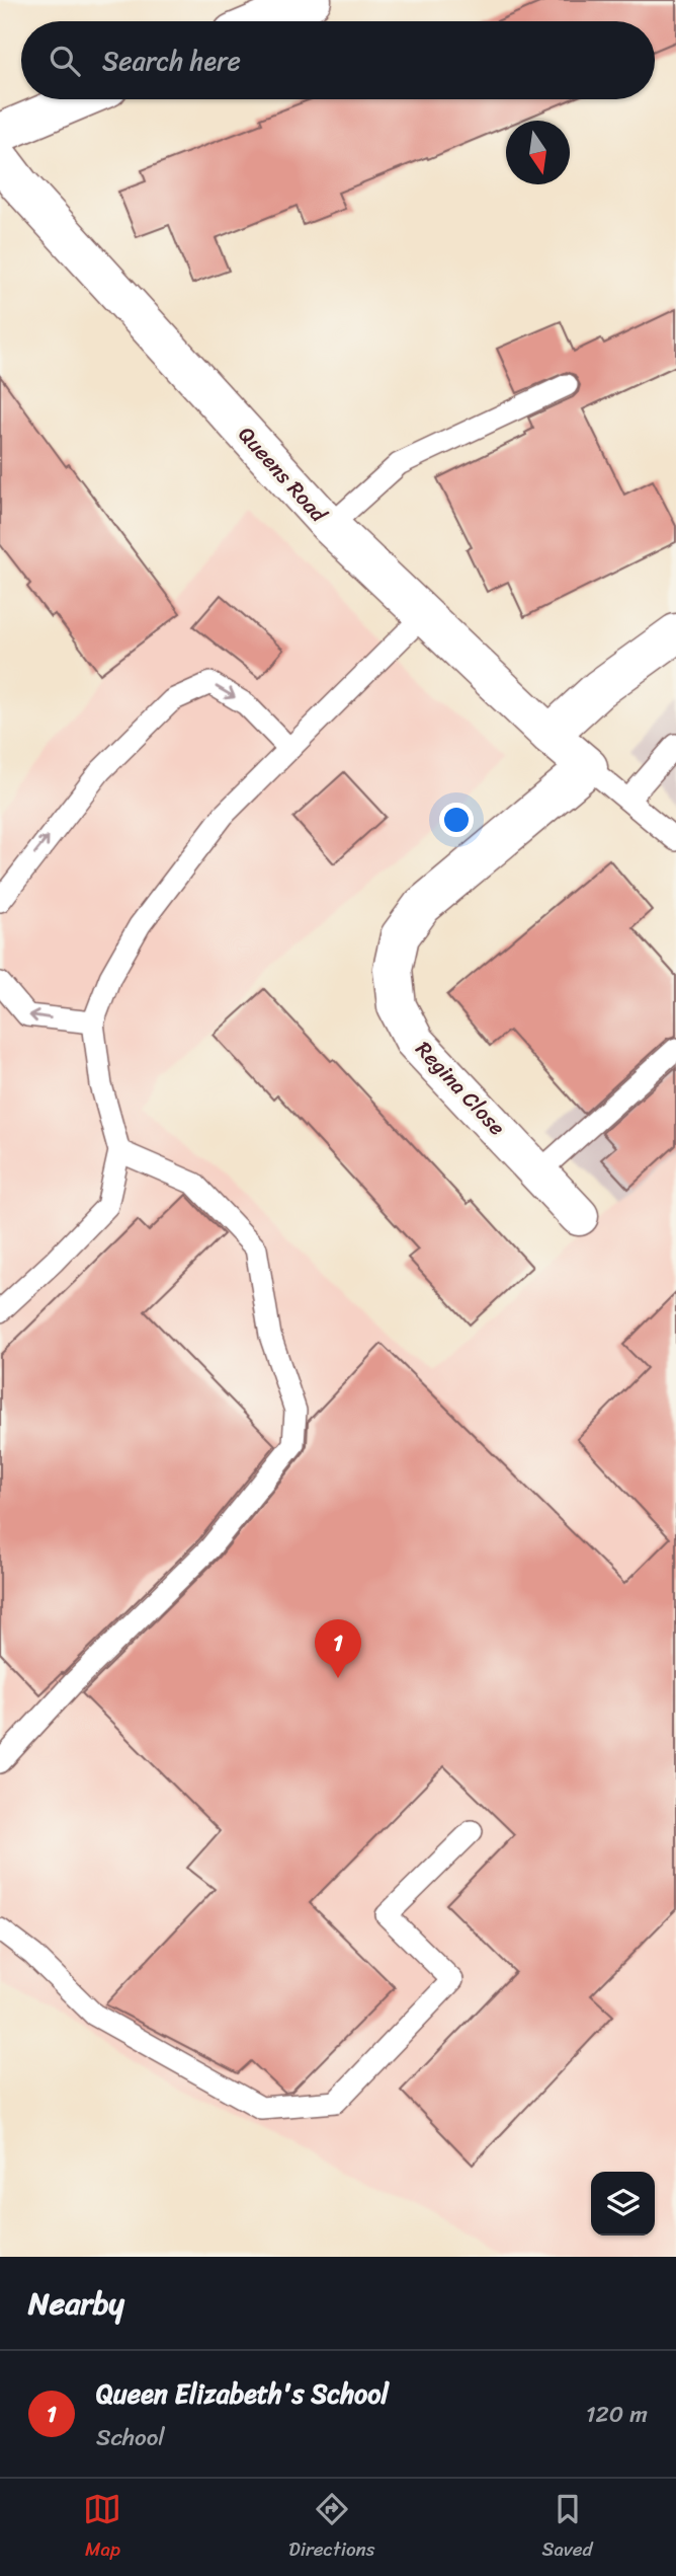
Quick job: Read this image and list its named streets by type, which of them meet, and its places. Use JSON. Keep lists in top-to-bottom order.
{
  "streets": {
    "street": ["Queens Road", "Regina Close"]
  },
  "crossings": [
    ["Queens Road", "Regina Close"]
  ],
  "north": "bottom",
  "page": {
    "search": "Search here",
    "pins": "1",
    "heading": "Nearby",
    "list": [
      {
        "mark": "1",
        "name": "Queen Elizabeth's School",
        "note": "School",
        "value": "120 m"
      }
    ],
    "nav": ["Map", "Directions", "Saved"]
  }
}
